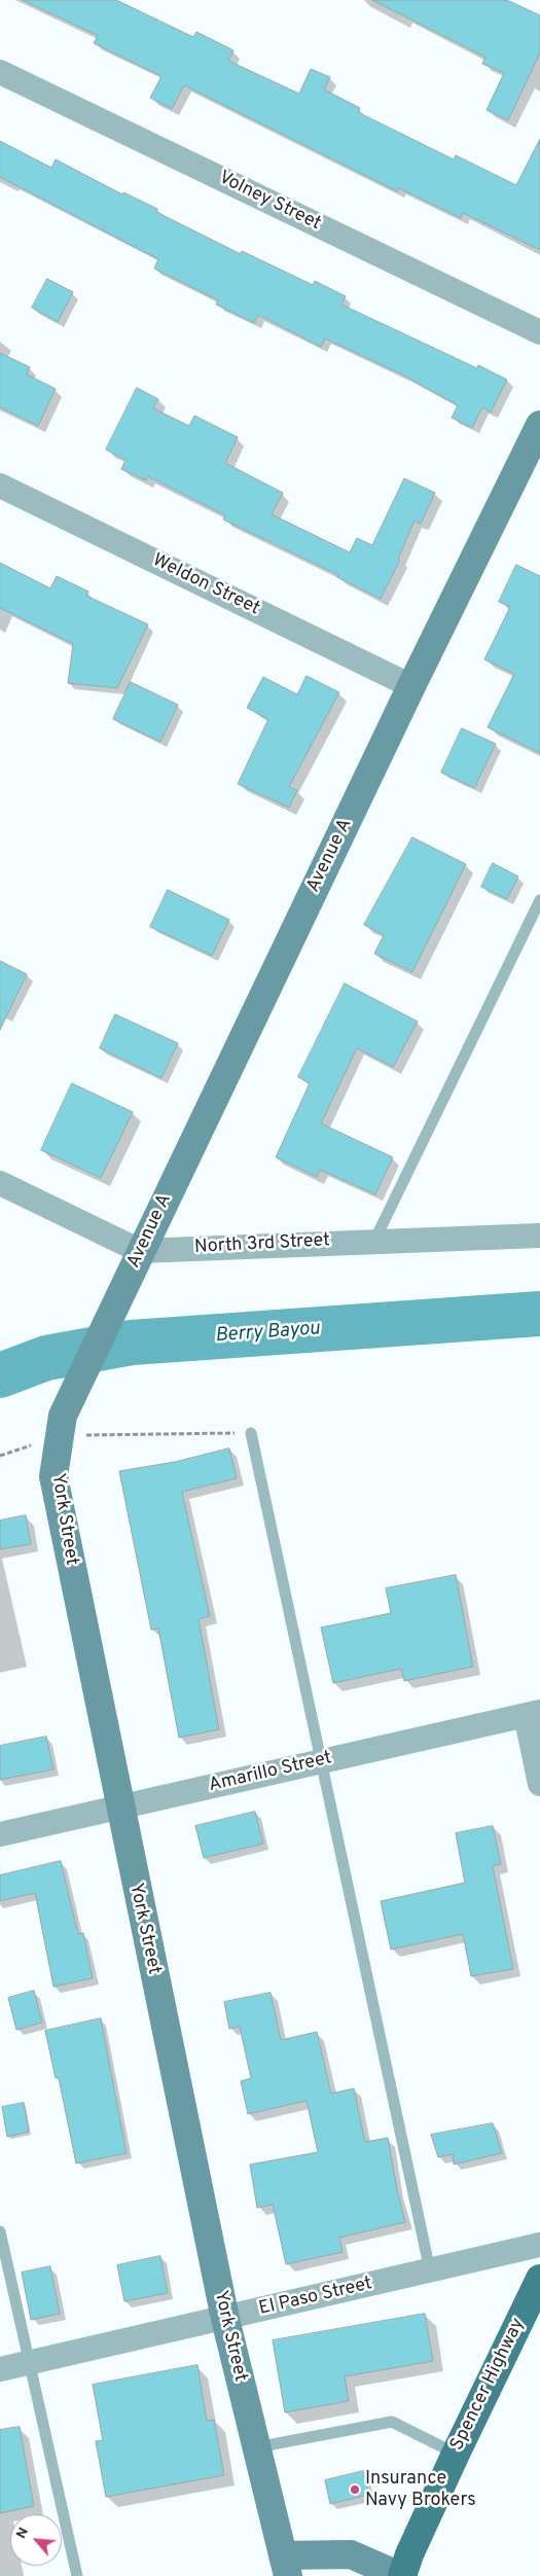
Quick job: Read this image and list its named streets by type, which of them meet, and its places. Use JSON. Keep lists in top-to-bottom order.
{
  "streets": {
    "main road": ["Spencer Highway"],
    "street": [
      "Volney Street",
      "Weldon Street",
      "Avenue A",
      "North 3rd Street",
      "York Street",
      "Amarillo Street",
      "El Paso Street"
    ]
  },
  "crossings": [
    ["Weldon Street", "Avenue A"],
    ["Avenue A", "North 3rd Street"],
    ["Avenue A", "York Street"],
    ["York Street", "Amarillo Street"],
    ["York Street", "El Paso Street"]
  ],
  "water": ["Berry Bayou"],
  "places": ["Insurance Navy Brokers"],
  "north": "top left"
}
